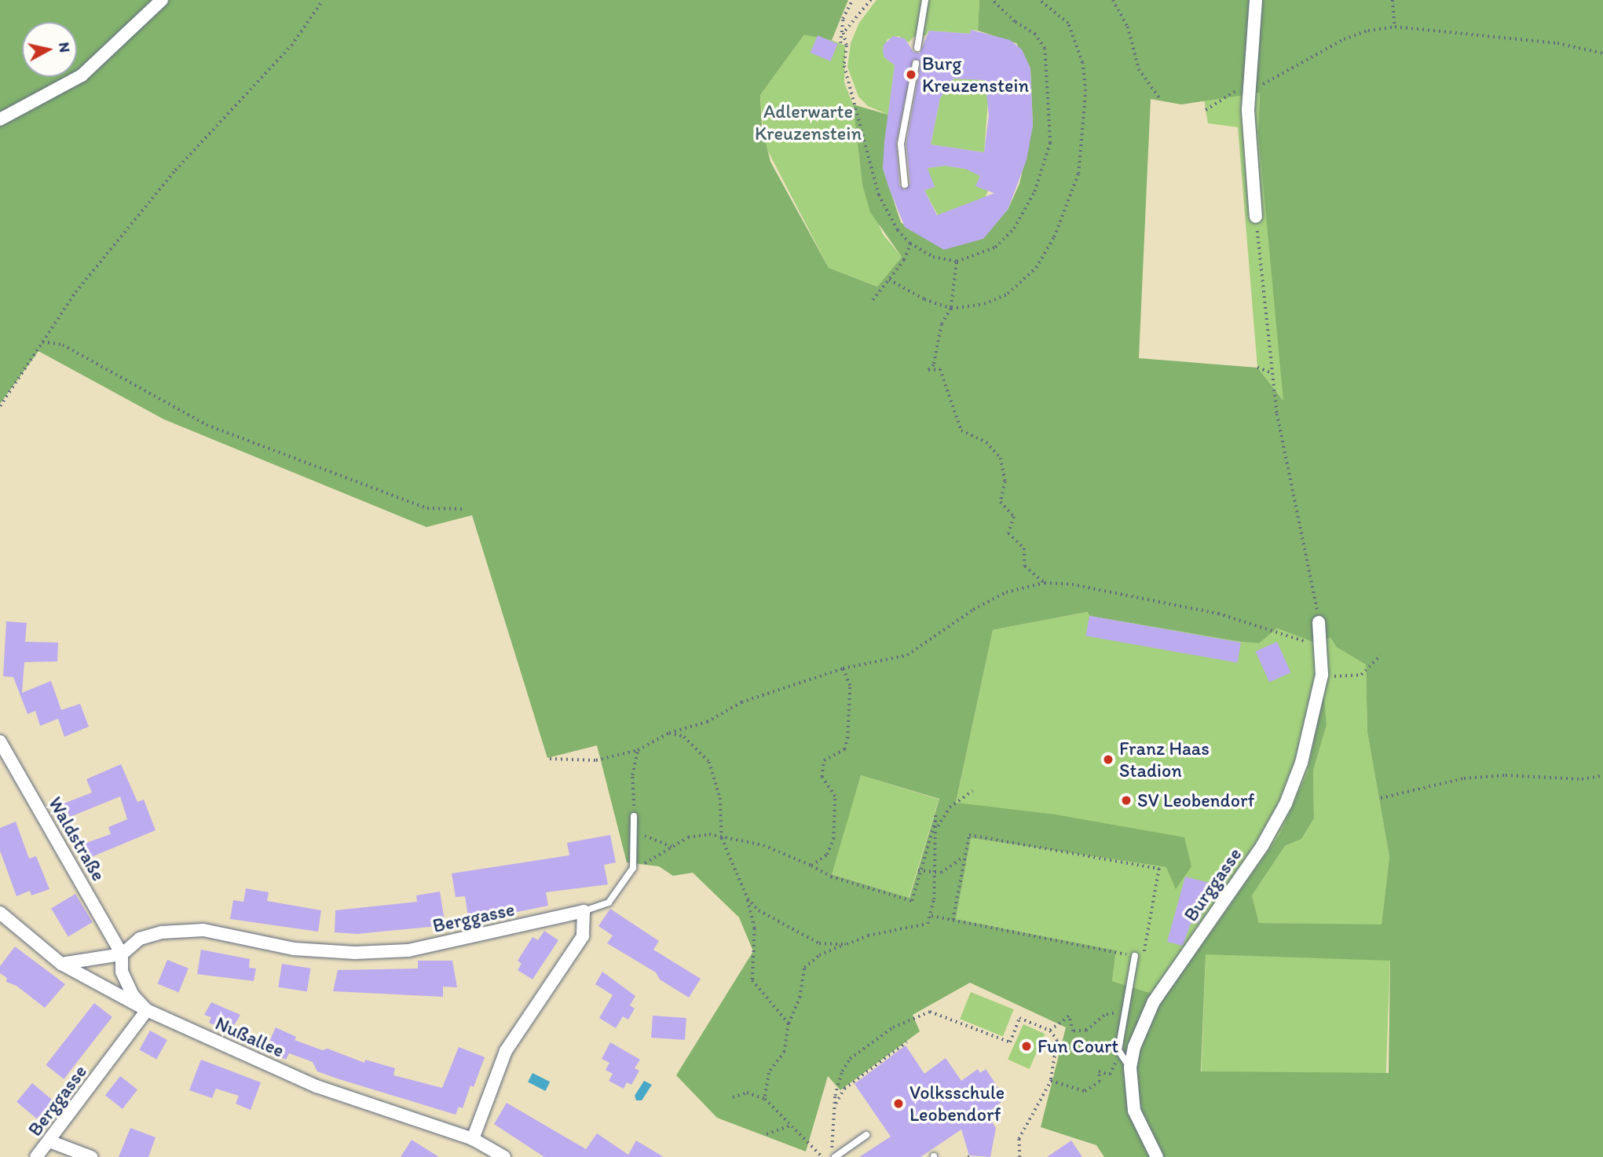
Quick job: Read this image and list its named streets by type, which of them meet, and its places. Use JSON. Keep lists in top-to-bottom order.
{
  "streets": {
    "street": [
      "Waldstraße",
      "Burggasse",
      "Berggasse",
      "Nußallee"
    ]
  },
  "crossings": [
    ["Waldstraße", "Berggasse"],
    ["Berggasse", "Nußallee"]
  ],
  "parks": ["Adlerwarte Kreuzenstein"],
  "places": [
    "Burg Kreuzenstein",
    "Franz Haas Stadion",
    "SV Leobendorf",
    "Fun Court",
    "Volksschule Leobendorf"
  ],
  "north": "right"
}
